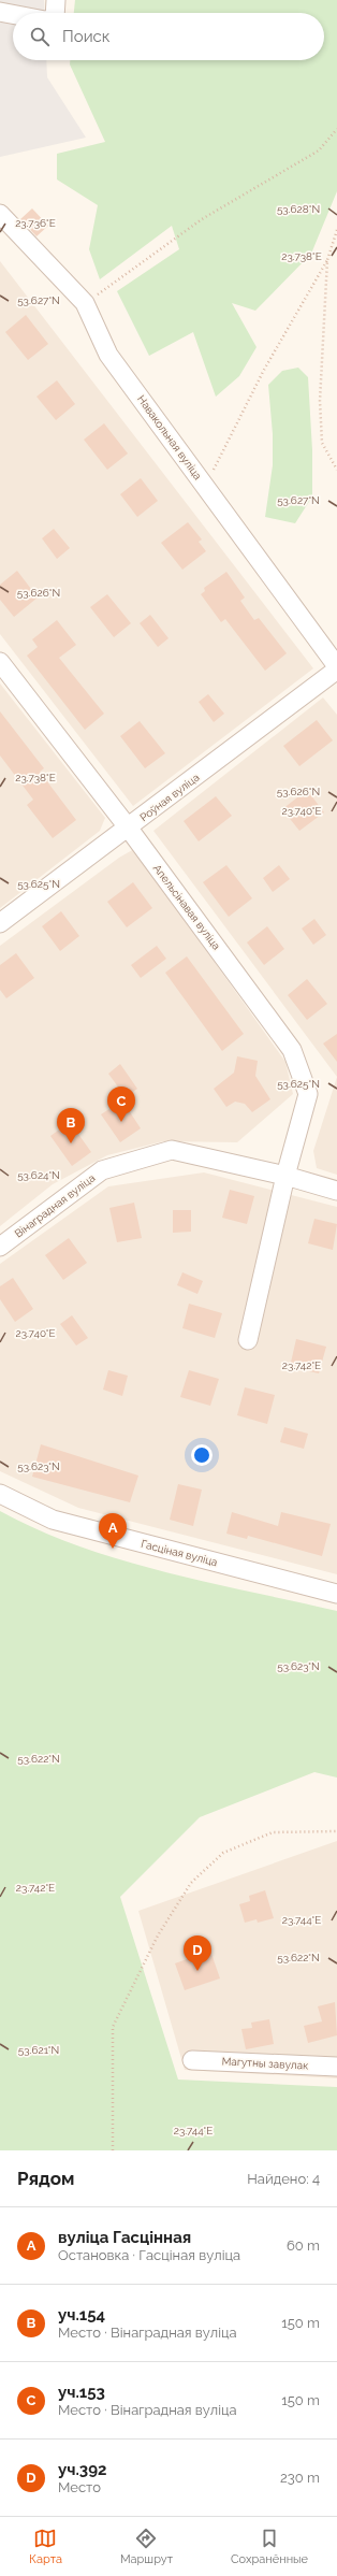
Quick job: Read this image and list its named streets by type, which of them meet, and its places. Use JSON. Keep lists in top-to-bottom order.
{
  "streets": {
    "street": [
      "Навакольная вуліца",
      "Роўная вуліца",
      "Апельсінавая вуліца",
      "Вінаградная вуліца",
      "Гасціная вуліца",
      "Магутны завулак"
    ]
  },
  "crossings": [
    ["Роўная вуліца", "Апельсінавая вуліца"],
    ["Апельсінавая вуліца", "Вінаградная вуліца"]
  ],
  "page": {
    "search": "Поиск",
    "pins": [
      "C",
      "B",
      "A",
      "D"
    ],
    "heading": ["Рядом", "Найдено: 4"],
    "list": [
      {
        "mark": "A",
        "name": "вуліца Гасцінная",
        "note": "Остановка · Гасціная вуліца",
        "value": "60 m"
      },
      {
        "mark": "B",
        "name": "уч.154",
        "note": "Место · Вінаградная вуліца",
        "value": "150 m"
      },
      {
        "mark": "C",
        "name": "уч.153",
        "note": "Место · Вінаградная вуліца",
        "value": "150 m"
      },
      {
        "mark": "D",
        "name": "уч.392",
        "note": "Место",
        "value": "230 m"
      }
    ],
    "nav": ["Карта", "Маршрут", "Сохранённые"]
  },
  "coordinates": [
    "53.628°N",
    "23.736°E",
    "23.738°E",
    "53.627°N",
    "53.626°N",
    "23.740°E",
    "53.625°N",
    "53.624°N",
    "23.742°E",
    "53.623°N",
    "53.622°N",
    "23.744°E",
    "53.621°N"
  ]
}
